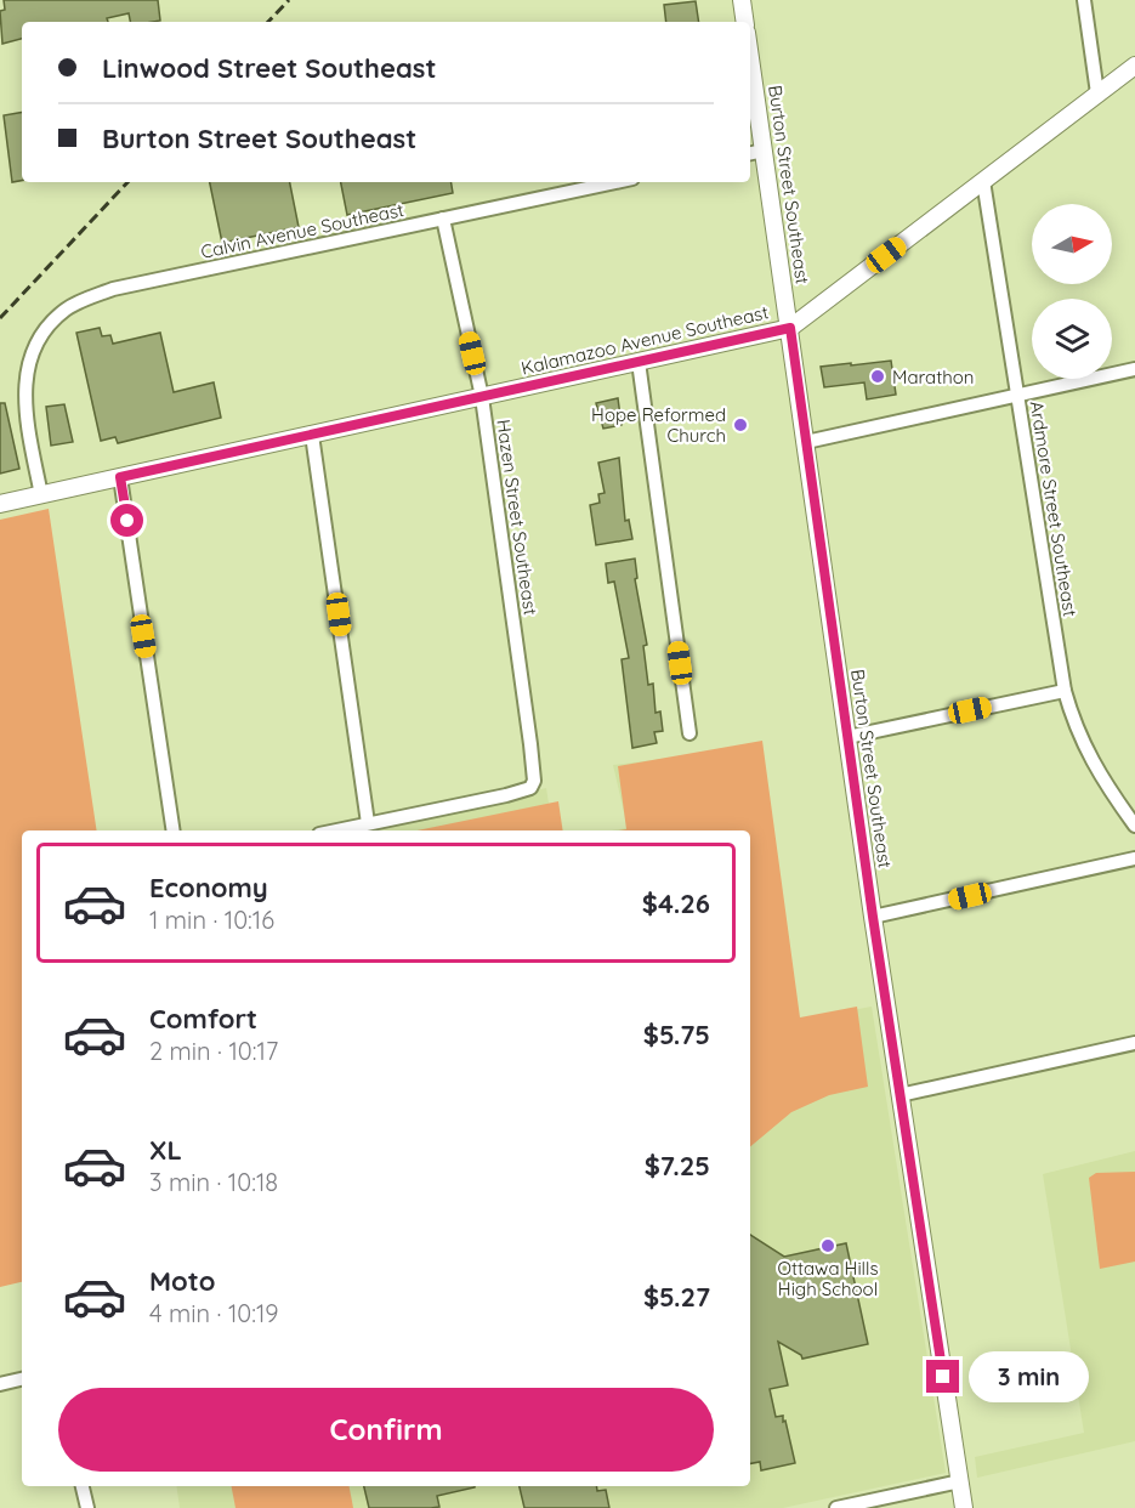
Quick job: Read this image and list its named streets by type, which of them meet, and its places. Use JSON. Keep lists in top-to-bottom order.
{
  "streets": {
    "main road": ["Burton Street Southeast", "Kalamazoo Avenue Southeast"],
    "street": ["Calvin Avenue Southeast", "Ardmore Street Southeast", "Hazen Street Southeast"]
  },
  "crossings": [
    ["Burton Street Southeast", "Kalamazoo Avenue Southeast"],
    ["Calvin Avenue Southeast", "Kalamazoo Avenue Southeast"],
    ["Calvin Avenue Southeast", "Hazen Street Southeast"],
    ["Kalamazoo Avenue Southeast", "Ardmore Street Southeast"],
    ["Kalamazoo Avenue Southeast", "Hazen Street Southeast"]
  ],
  "places": ["Marathon", "Hope Reformed Church", "Ottawa Hills High School"],
  "north": "right",
  "page": {
    "banner": ["Linwood Street Southeast", "Burton Street Southeast"],
    "list": [
      {
        "name": "Economy",
        "note": "1 min · 10:16",
        "value": "$4.26"
      },
      {
        "name": "Comfort",
        "note": "2 min · 10:17",
        "value": "$5.75"
      },
      {
        "name": "XL",
        "note": "3 min · 10:18",
        "value": "$7.25"
      },
      {
        "name": "Moto",
        "note": "4 min · 10:19",
        "value": "$5.27"
      }
    ],
    "bubble": "3 min",
    "buttons": "Confirm"
  }
}
